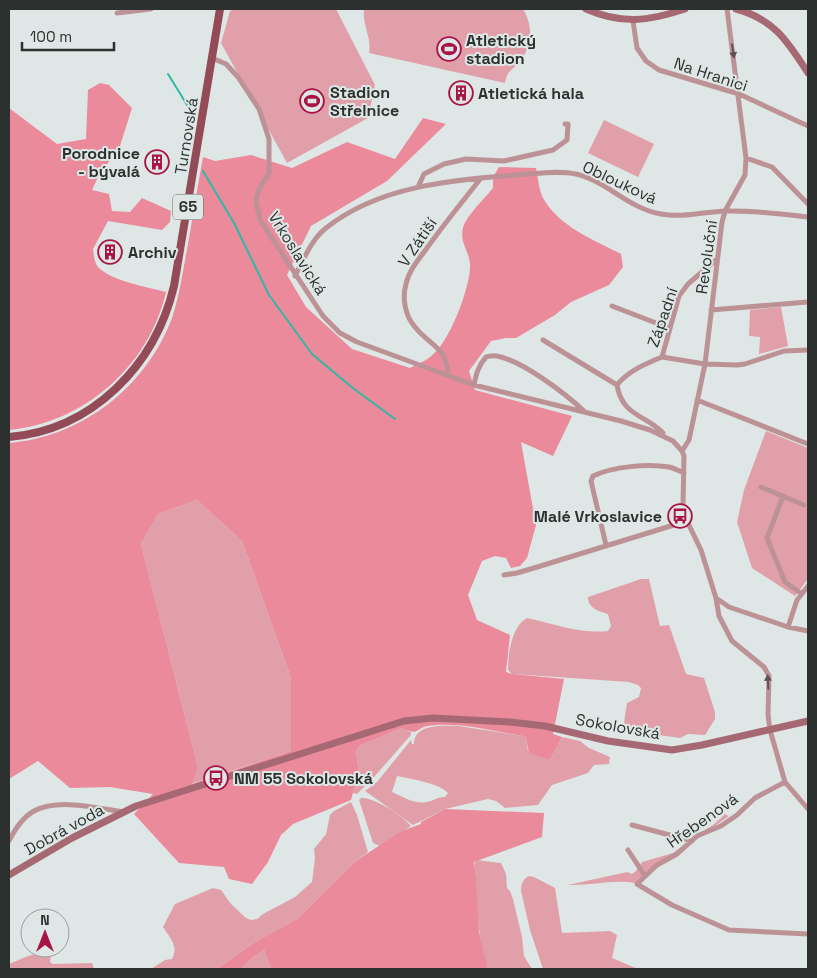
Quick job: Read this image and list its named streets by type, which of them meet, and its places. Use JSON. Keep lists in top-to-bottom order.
{
  "streets": {
    "main road": ["Turnovská", "65"],
    "street": [
      "Na Hranici",
      "Oblouková",
      "V Zátiší",
      "Vrkoslavická",
      "Revoluční",
      "Západní",
      "Sokolovská",
      "Hřebenová",
      "Dobrá voda"
    ]
  },
  "crossings": [
    ["Na Hranici", "Revoluční"],
    ["Turnovská", "Vrkoslavická"],
    ["Oblouková", "V Zátiší"],
    ["Oblouková", "Vrkoslavická"],
    ["Oblouková", "Revoluční"],
    ["V Zátiší", "Vrkoslavická"],
    ["Vrkoslavická", "Revoluční"],
    ["Revoluční", "Západní"],
    ["Sokolovská", "Dobrá voda"]
  ],
  "places": {
    "sports": ["Atletický stadion", "Stadion Střelnice"],
    "building": ["Atletická hala", "Porodnice - bývalá", "Archiv"],
    "bus stop": ["Malé Vrkoslavice", "NM 55 Sokolovská"]
  },
  "scale_bar": "100 m",
  "north": "top"
}
